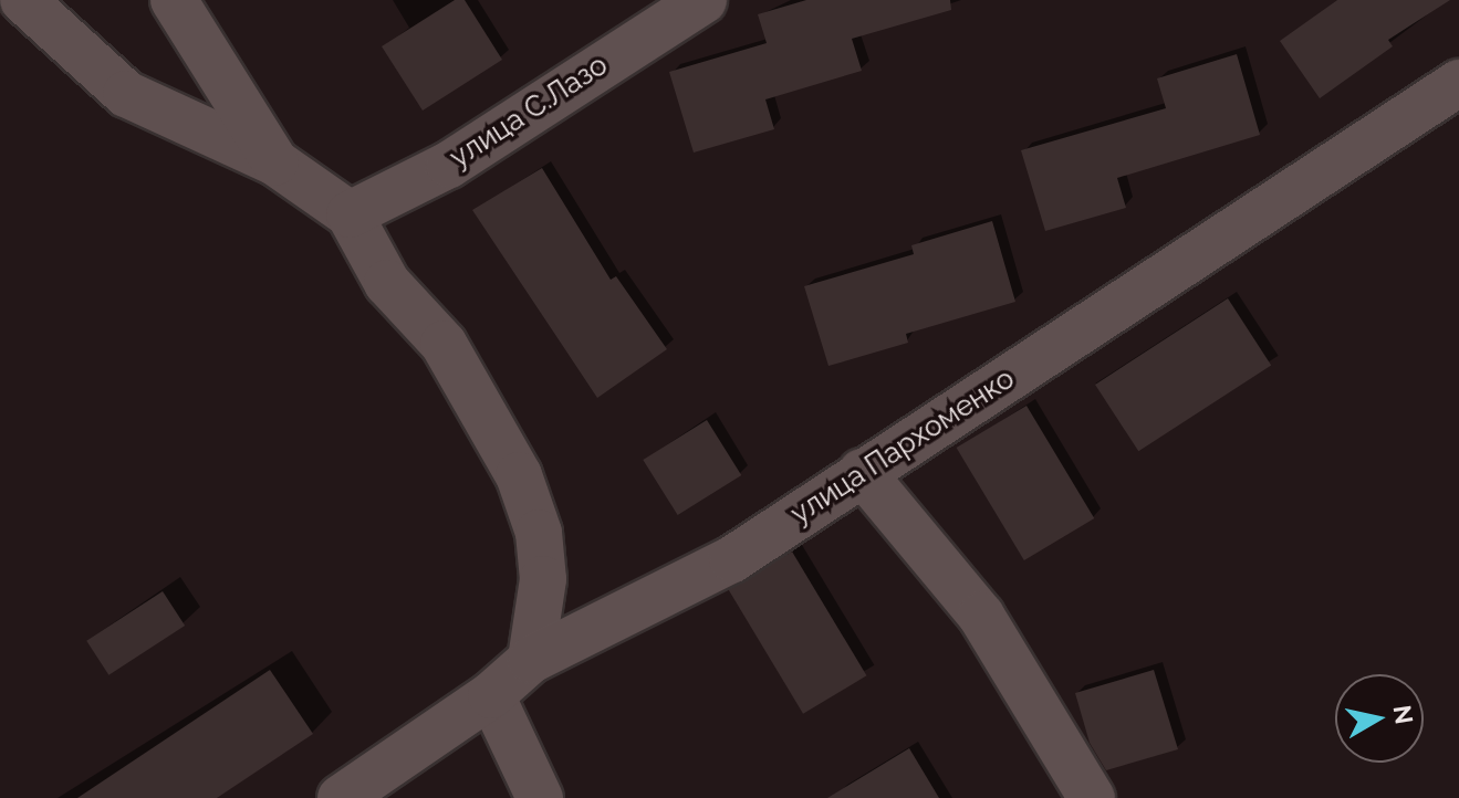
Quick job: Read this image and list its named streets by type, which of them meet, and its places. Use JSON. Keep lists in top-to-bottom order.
{
  "streets": {
    "street": ["улица С.Лазо", "улица Пархоменко"]
  },
  "north": "right"
}
